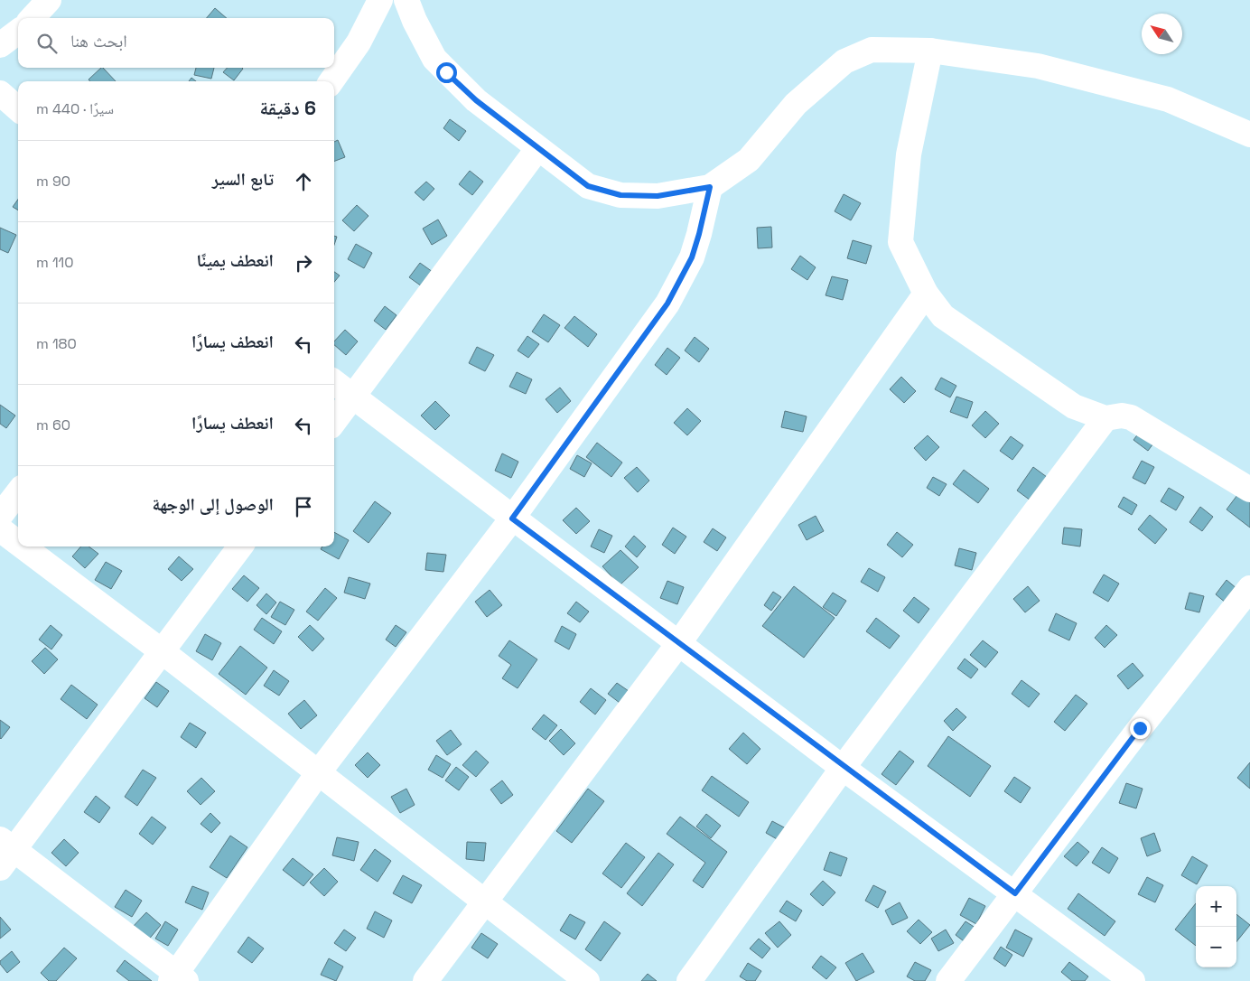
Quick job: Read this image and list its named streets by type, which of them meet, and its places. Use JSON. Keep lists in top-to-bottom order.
{
  "north": "top left",
  "page": {
    "search": "ابحث هنا",
    "heading": ["6 دقيقة", "سيرًا · 440 m"],
    "list": [
      ["تابع السير", "90 m"],
      ["انعطف يمينًا", "110 m"],
      ["انعطف يسارًا", "180 m"],
      ["انعطف يسارًا", "60 m"],
      "الوصول إلى الوجهة"
    ],
    "map_buttons": ["+", "−"]
  }
}
